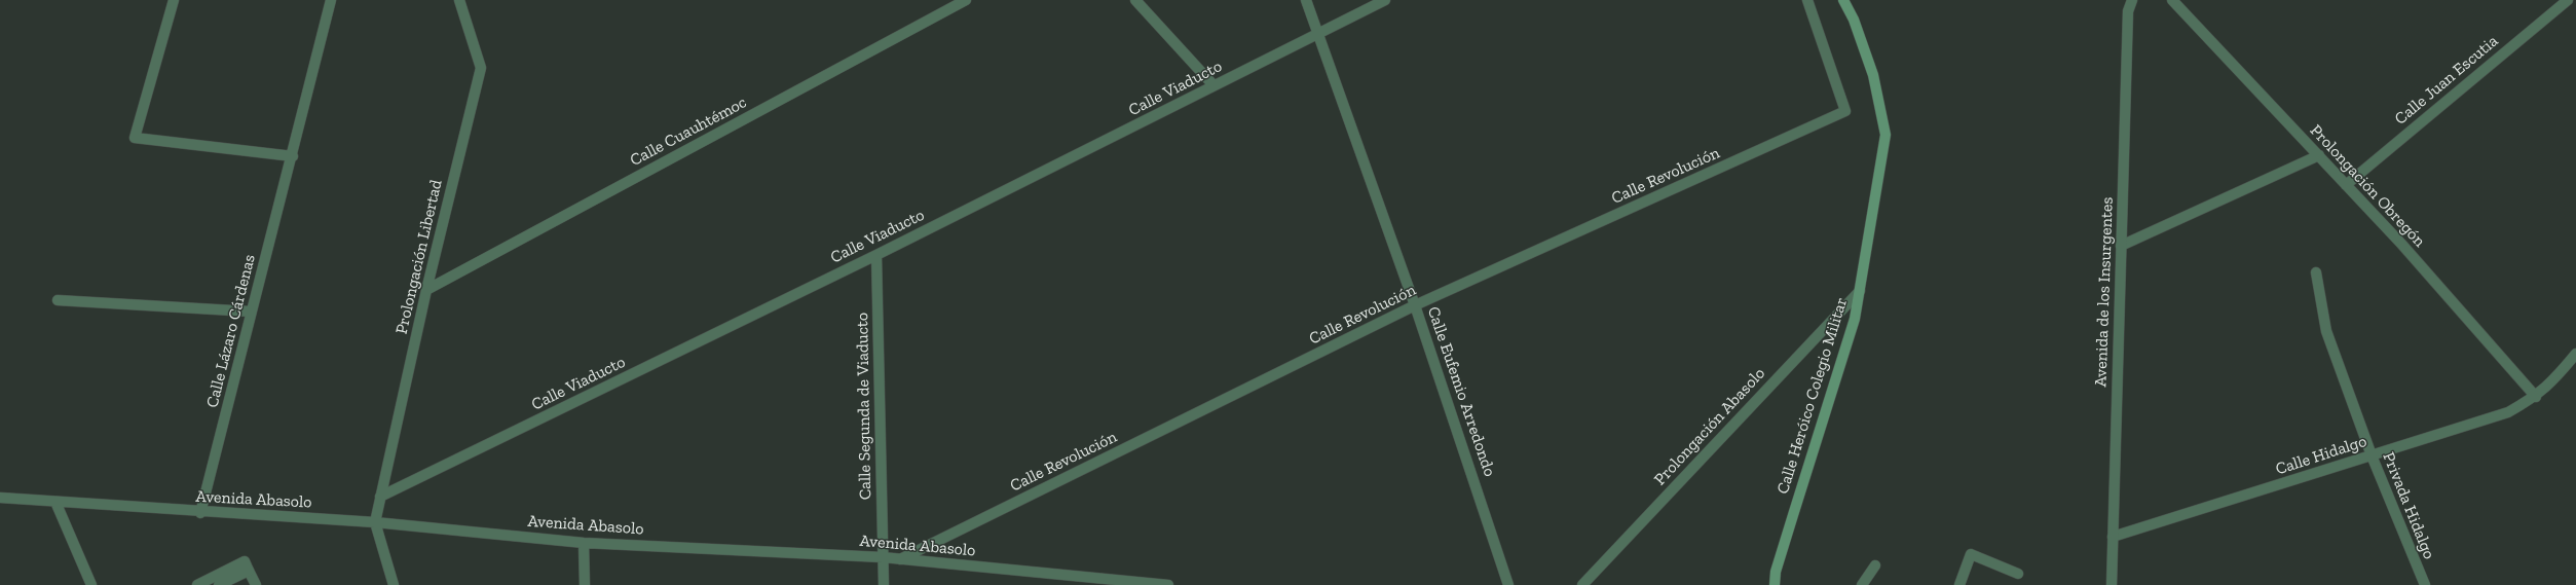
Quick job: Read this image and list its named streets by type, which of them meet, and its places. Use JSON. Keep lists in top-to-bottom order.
{
  "streets": {
    "main road": ["Calle Heróico Colegio Militar"],
    "street": [
      "Calle Juan Escutia",
      "Calle Viaducto",
      "Calle Cuauhtémoc",
      "Calle Revolución",
      "Prolongación Obregón",
      "Prolongación Libertad",
      "Avenida de los Insurgentes",
      "Calle Lázaro Cárdenas",
      "Calle Eufemio Arredondo",
      "Calle Segunda de Viaducto",
      "Prolongación Abasolo",
      "Calle Hidalgo",
      "Avenida Abasolo",
      "Privada Hidalgo"
    ]
  },
  "crossings": [
    ["Calle Juan Escutia", "Prolongación Obregón"],
    ["Calle Viaducto", "Prolongación Libertad"],
    ["Calle Viaducto", "Calle Eufemio Arredondo"],
    ["Calle Viaducto", "Calle Segunda de Viaducto"],
    ["Calle Cuauhtémoc", "Prolongación Libertad"],
    ["Calle Revolución", "Calle Eufemio Arredondo"],
    ["Calle Revolución", "Avenida Abasolo"],
    ["Prolongación Obregón", "Calle Hidalgo"],
    ["Prolongación Libertad", "Avenida Abasolo"],
    ["Avenida de los Insurgentes", "Calle Hidalgo"],
    ["Calle Lázaro Cárdenas", "Avenida Abasolo"],
    ["Calle Heróico Colegio Militar", "Prolongación Abasolo"],
    ["Calle Segunda de Viaducto", "Avenida Abasolo"],
    ["Calle Hidalgo", "Privada Hidalgo"]
  ]
}
